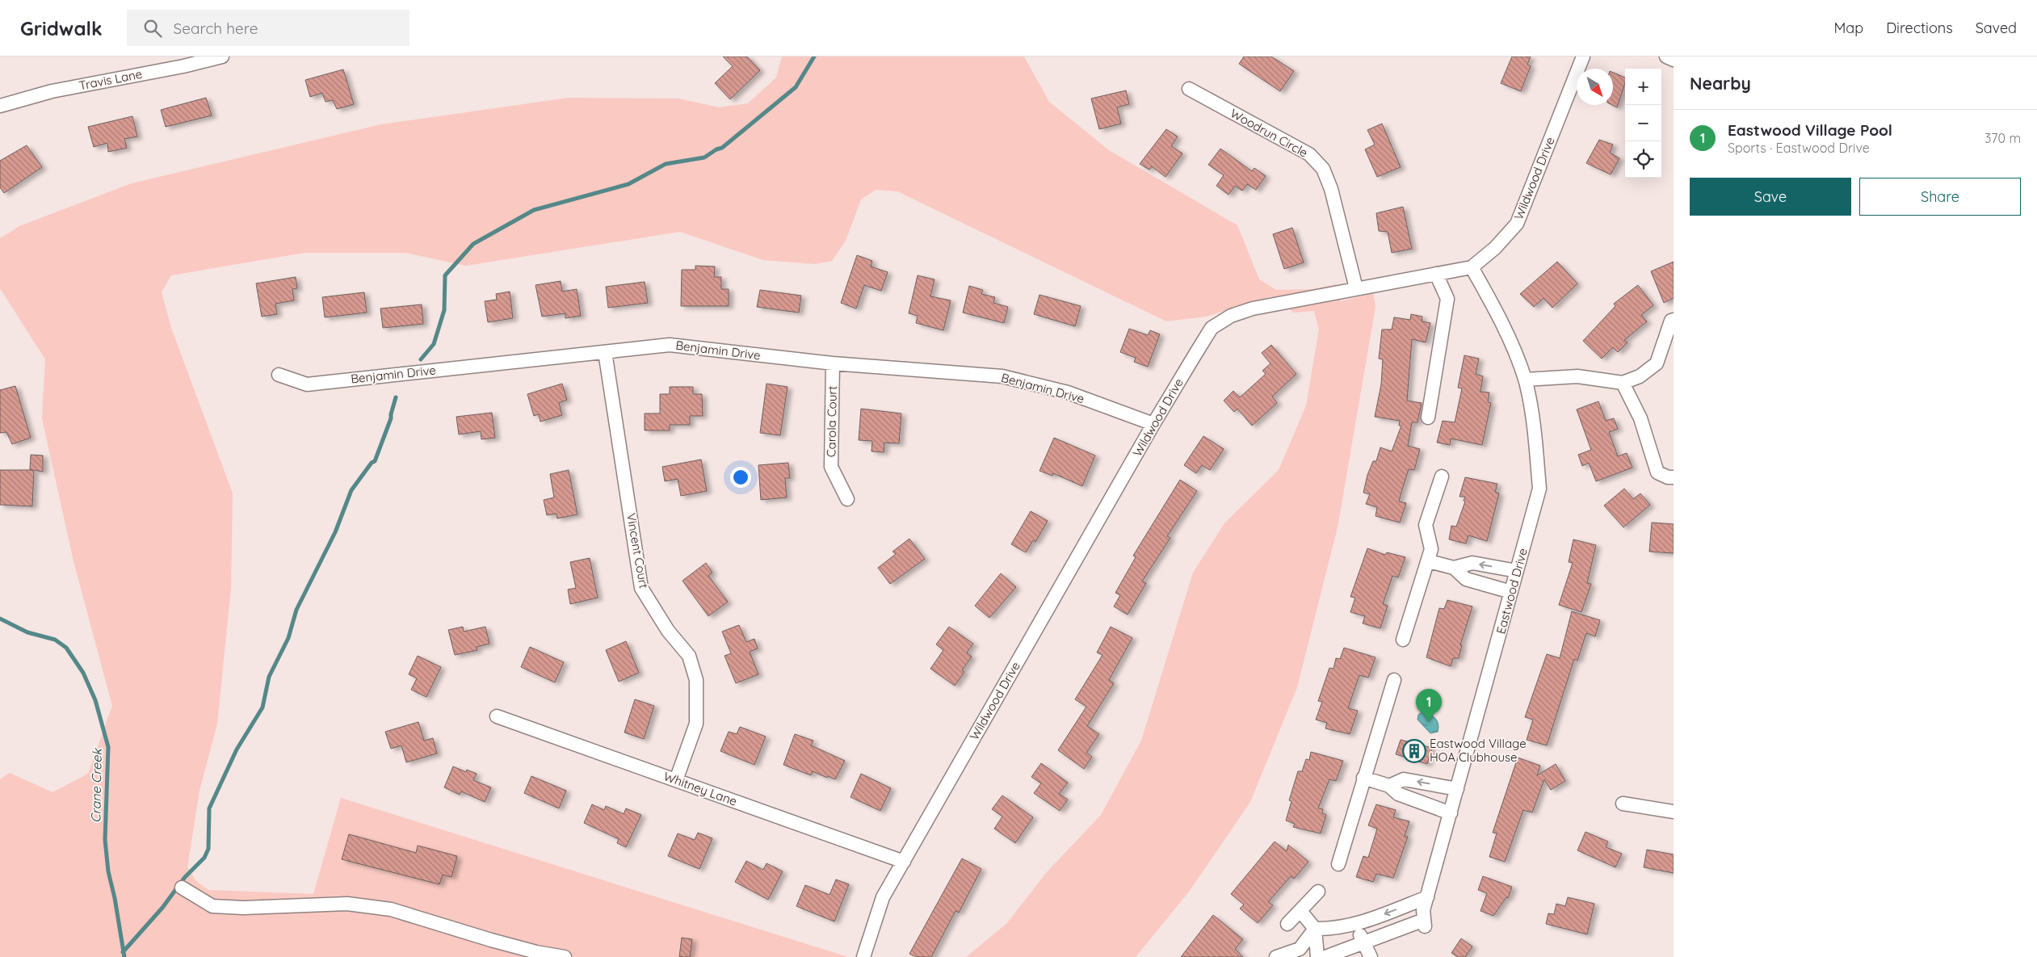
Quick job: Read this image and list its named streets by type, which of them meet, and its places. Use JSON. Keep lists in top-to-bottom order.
{
  "streets": {
    "street": [
      "Travis Lane",
      "Woodrun Circle",
      "Wildwood Drive",
      "Benjamin Drive",
      "Carola Court",
      "Vincent Court",
      "Eastwood Drive",
      "Whitney Lane"
    ]
  },
  "crossings": [
    ["Woodrun Circle", "Wildwood Drive"],
    ["Wildwood Drive", "Benjamin Drive"],
    ["Wildwood Drive", "Eastwood Drive"],
    ["Wildwood Drive", "Whitney Lane"],
    ["Benjamin Drive", "Carola Court"],
    ["Benjamin Drive", "Vincent Court"],
    ["Vincent Court", "Whitney Lane"]
  ],
  "water": ["Crane Creek"],
  "places": {
    "building": ["Eastwood Village HOA Clubhouse"]
  },
  "north": "bottom right",
  "page": {
    "header": "Gridwalk",
    "search": "Search here",
    "nav": ["Map", "Directions", "Saved"],
    "heading": "Nearby",
    "map_buttons": ["+", "−"],
    "list": [
      {
        "mark": "1",
        "name": "Eastwood Village Pool",
        "note": "Sports · Eastwood Drive",
        "value": "370 m"
      }
    ],
    "buttons": ["Save", "Share"],
    "pins": "1"
  }
}
